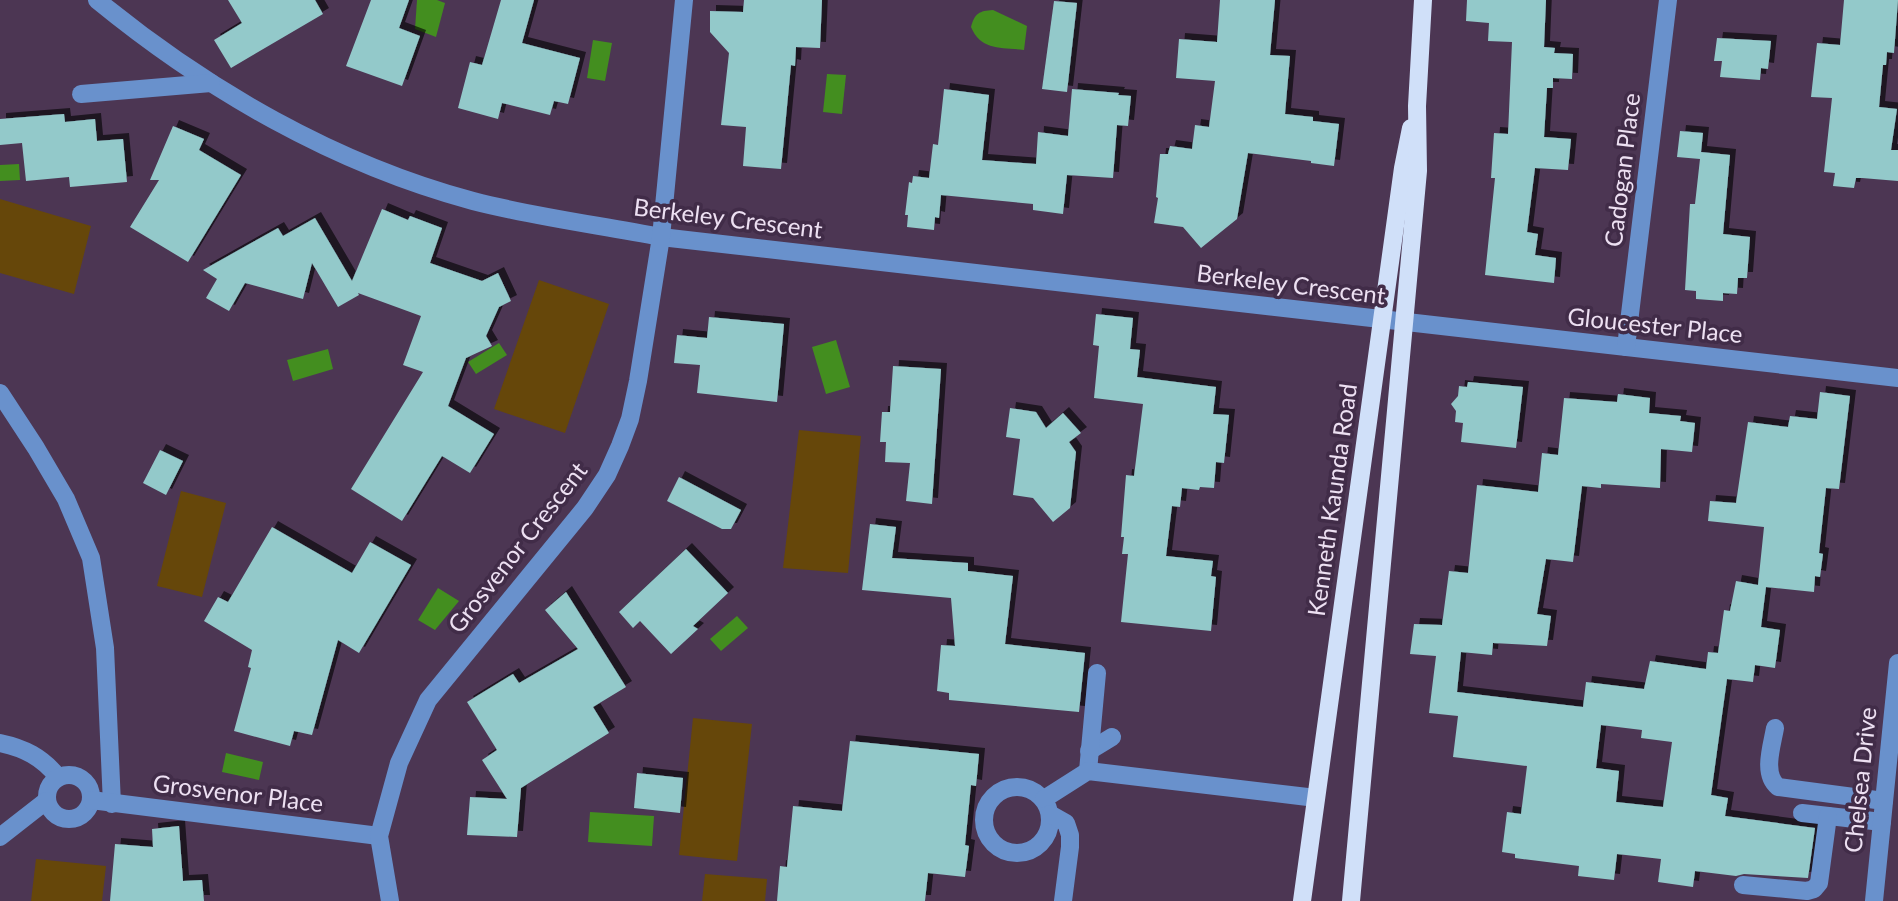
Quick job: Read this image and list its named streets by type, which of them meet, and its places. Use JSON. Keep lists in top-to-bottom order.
{
  "streets": {
    "main road": ["Kenneth Kaunda Road"],
    "street": [
      "Cadogan Place",
      "Berkeley Crescent",
      "Gloucester Place",
      "Grosvenor Crescent",
      "Chelsea Drive",
      "Grosvenor Place"
    ]
  },
  "crossings": [
    ["Cadogan Place", "Gloucester Place"],
    ["Berkeley Crescent", "Gloucester Place"],
    ["Berkeley Crescent", "Kenneth Kaunda Road"],
    ["Berkeley Crescent", "Grosvenor Crescent"],
    ["Gloucester Place", "Kenneth Kaunda Road"],
    ["Grosvenor Crescent", "Grosvenor Place"]
  ]
}
